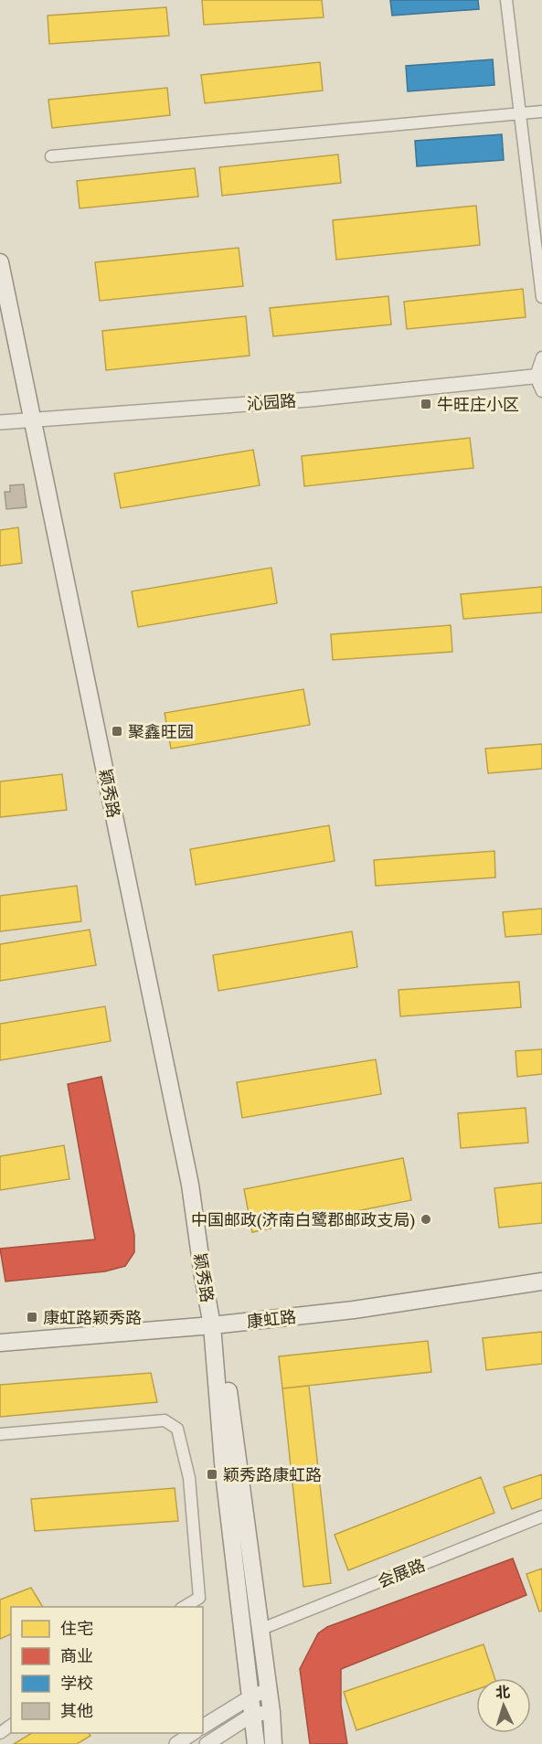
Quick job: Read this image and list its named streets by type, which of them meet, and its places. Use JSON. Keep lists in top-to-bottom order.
{
  "streets": {
    "main road": ["颖秀路", "康虹路"],
    "street": ["沁园路", "会展路"]
  },
  "crossings": [
    ["沁园路", "颖秀路"],
    ["颖秀路", "康虹路"],
    ["颖秀路", "会展路"]
  ],
  "places": {
    "transit": [
      "牛旺庄小区",
      "聚鑫旺园",
      "康虹路颖秀路",
      "颖秀路康虹路"
    ],
    "other": ["中国邮政(济南白鹭郡邮政支局)"]
  },
  "legend": [
    "住宅",
    "商业",
    "学校",
    "其他"
  ],
  "north": "top"
}
